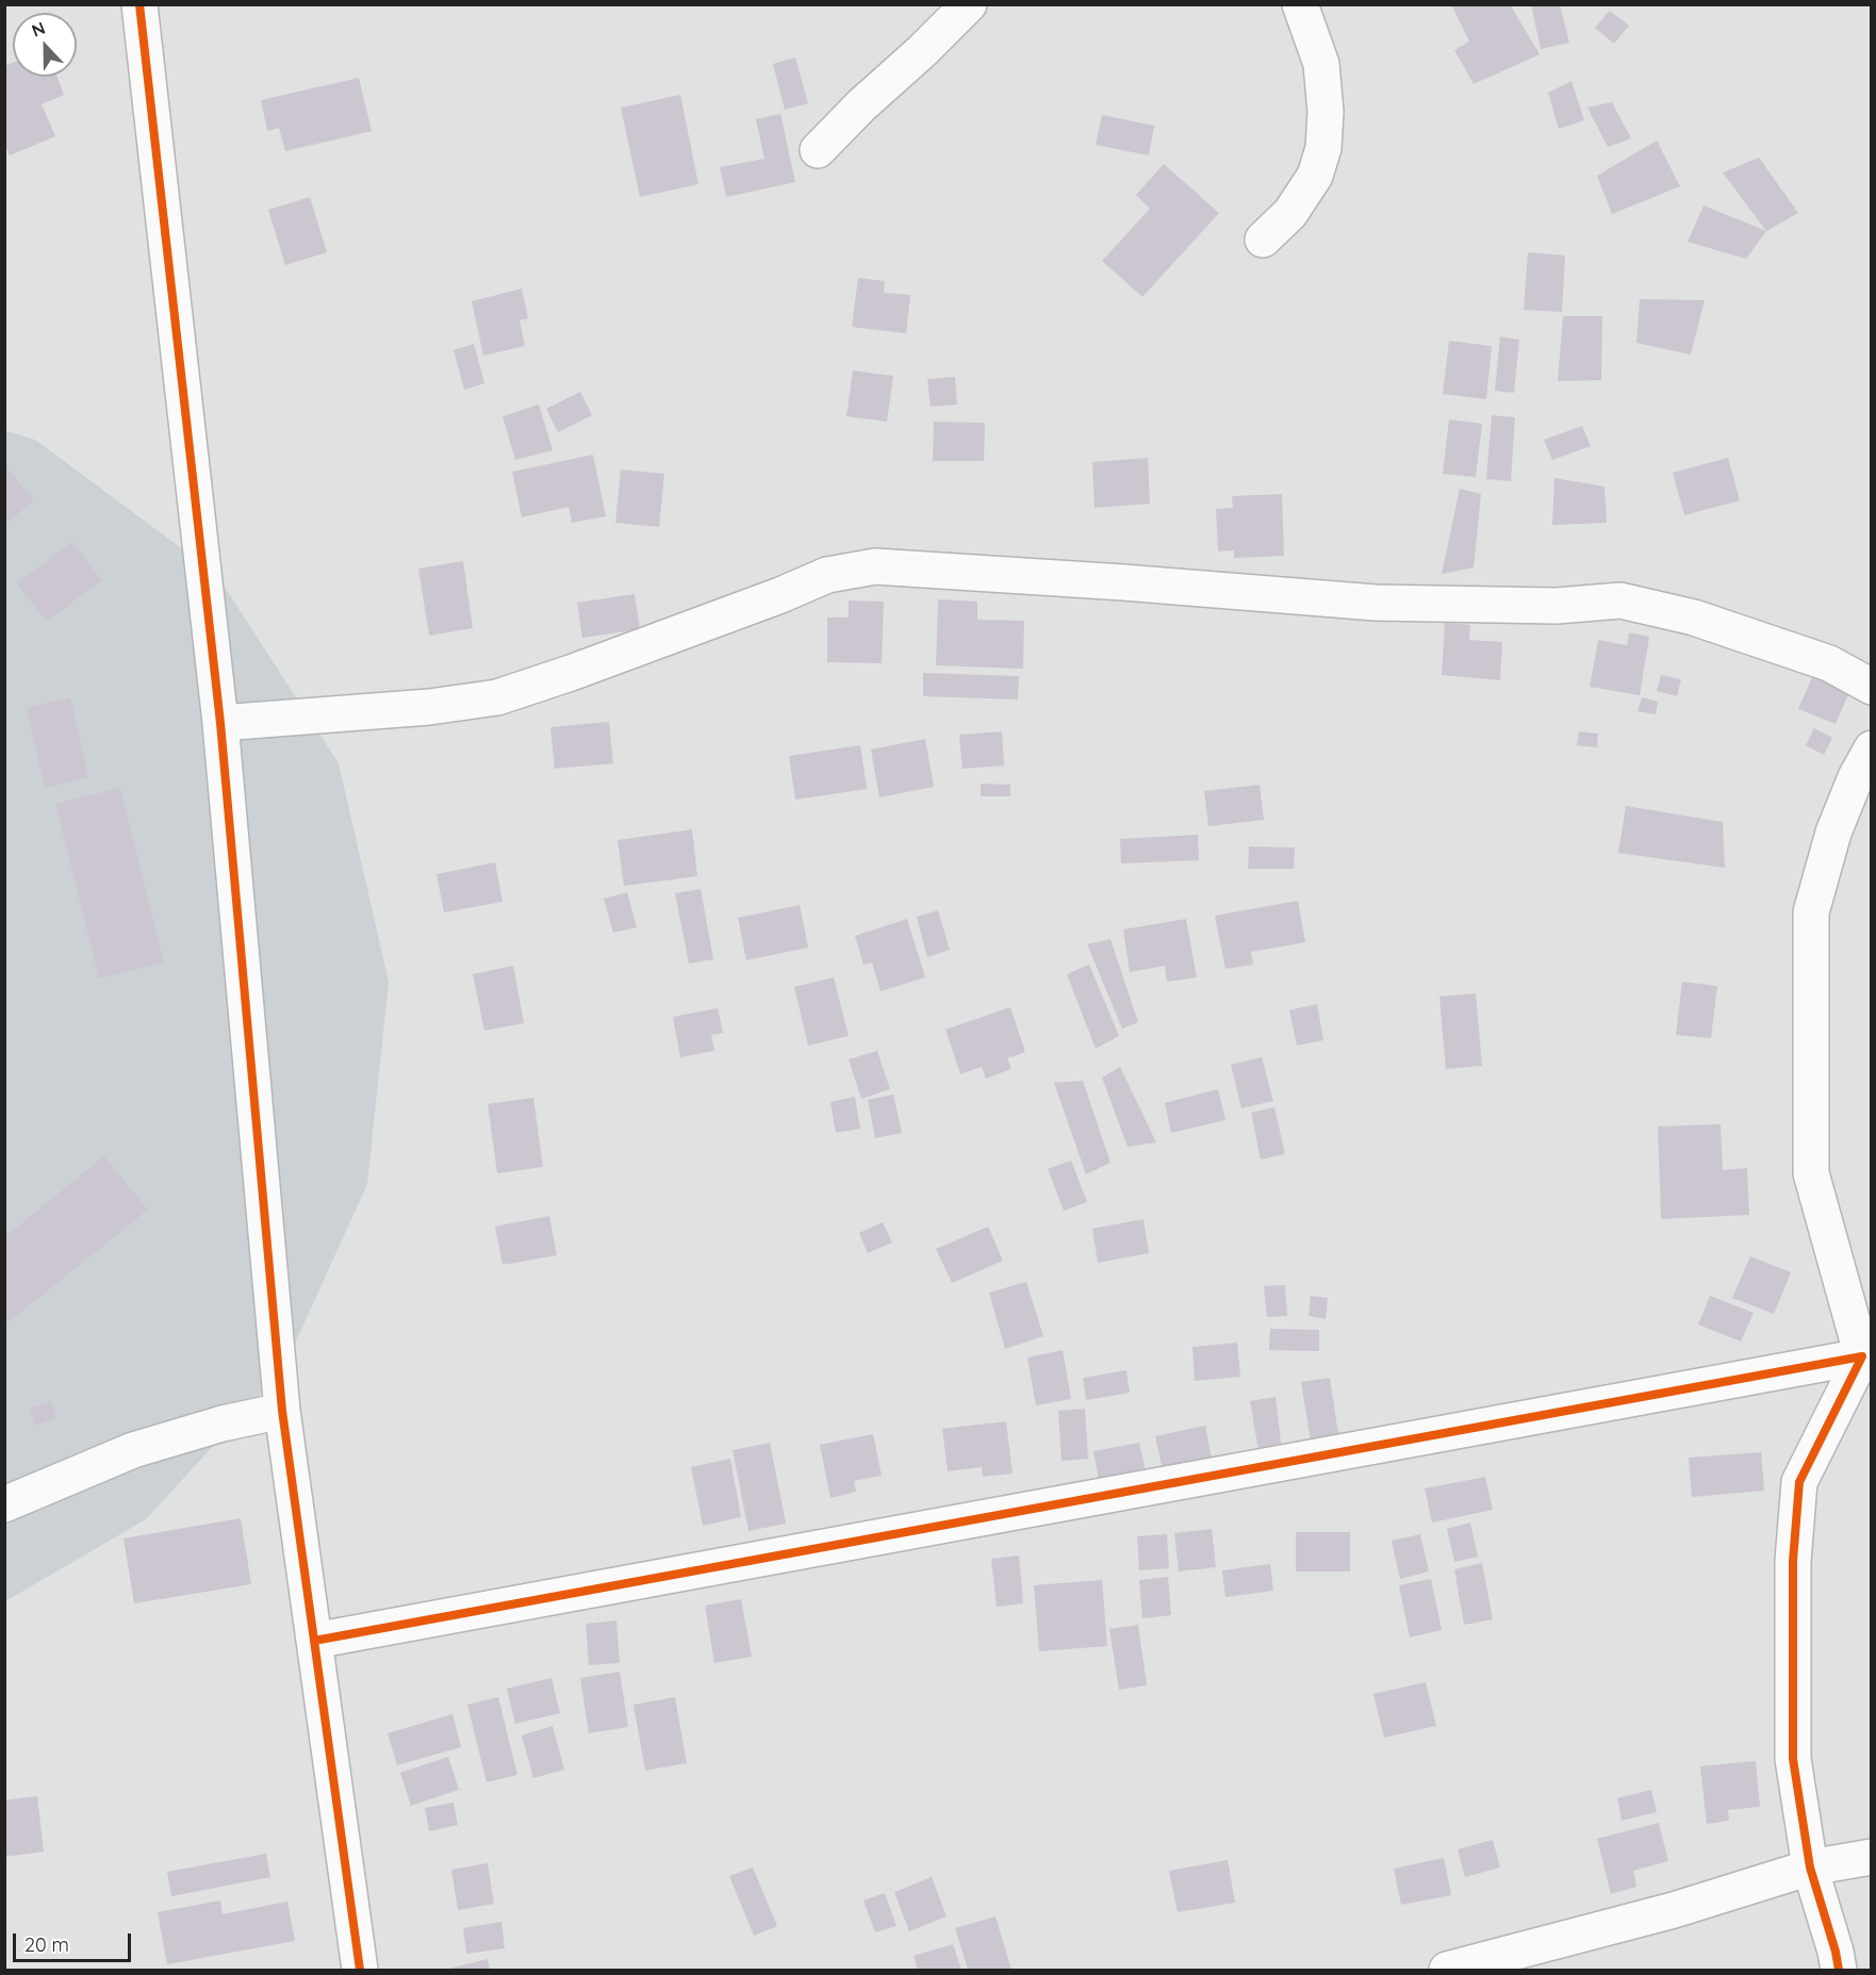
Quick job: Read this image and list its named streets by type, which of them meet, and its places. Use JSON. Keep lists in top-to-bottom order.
{
  "scale_bar": "20 m",
  "north": "top"
}
